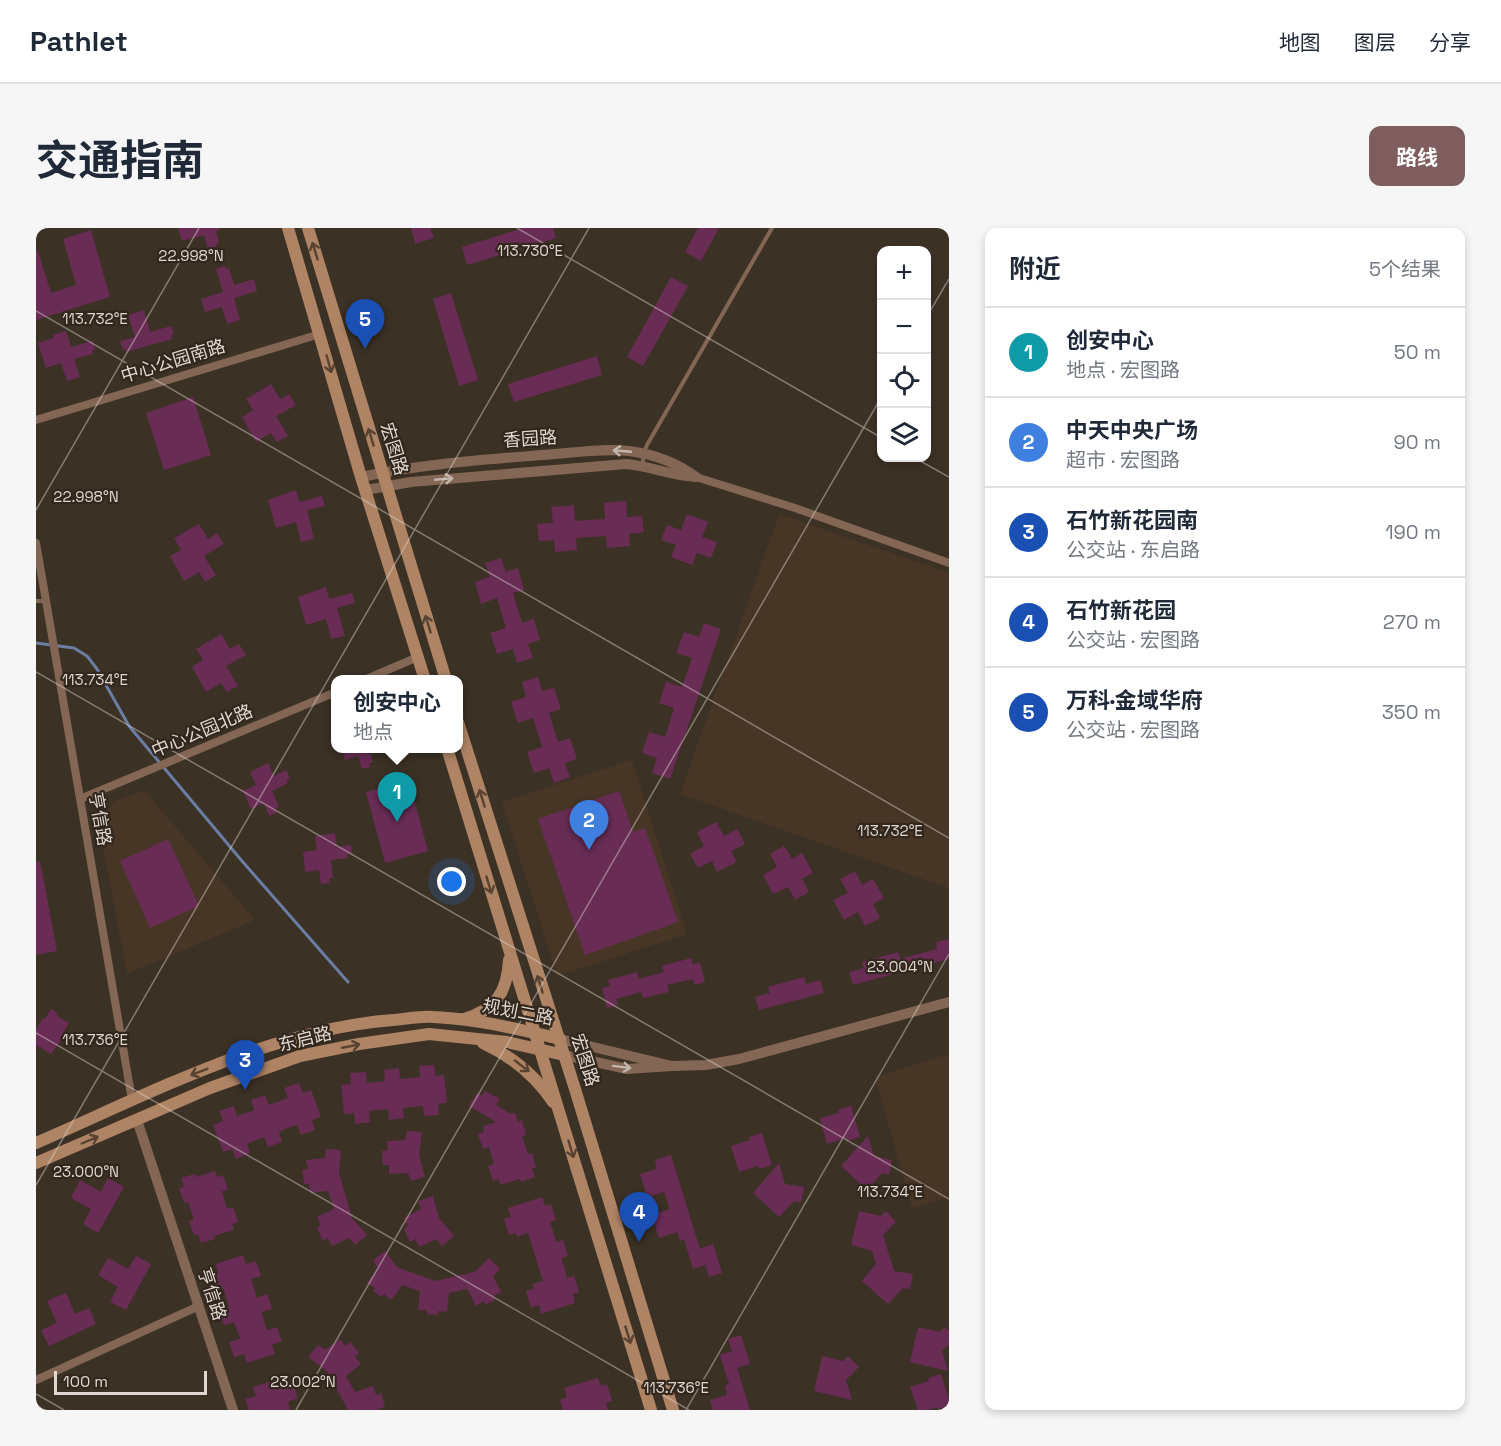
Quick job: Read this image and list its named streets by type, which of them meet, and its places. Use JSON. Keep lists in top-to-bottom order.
{
  "streets": {
    "main road": ["宏图路", "规划二路", "东启路"],
    "street": [
      "中心公园南路",
      "香园路",
      "中心公园北路",
      "亨信路"
    ]
  },
  "crossings": [
    ["香园路", "宏图路"],
    ["宏图路", "规划二路"],
    ["宏图路", "东启路"],
    ["中心公园北路", "亨信路"],
    ["亨信路", "东启路"],
    ["规划二路", "东启路"]
  ],
  "scale_bar": "100 m",
  "page": {
    "header": "Pathlet",
    "nav": ["地图", "图层", "分享"],
    "title": "交通指南",
    "buttons": "路线",
    "heading": ["附近", "5个结果"],
    "map_buttons": ["+", "−"],
    "pins": [
      "5",
      "1",
      "2",
      "3",
      "4"
    ],
    "list": [
      {
        "mark": "1",
        "name": "创安中心",
        "note": "地点 · 宏图路",
        "value": "50 m"
      },
      {
        "mark": "2",
        "name": "中天中央广场",
        "note": "超市 · 宏图路",
        "value": "90 m"
      },
      {
        "mark": "3",
        "name": "石竹新花园南",
        "note": "公交站 · 东启路",
        "value": "190 m"
      },
      {
        "mark": "4",
        "name": "石竹新花园",
        "note": "公交站 · 宏图路",
        "value": "270 m"
      },
      {
        "mark": "5",
        "name": "万科·金域华府",
        "note": "公交站 · 宏图路",
        "value": "350 m"
      }
    ],
    "popup": ["创安中心", "地点"],
    "scale": "100 m"
  },
  "coordinates": [
    "113.730°E",
    "22.998°N",
    "113.732°E",
    "113.734°E",
    "23.004°N",
    "113.736°E",
    "23.000°N",
    "23.002°N"
  ]
}
